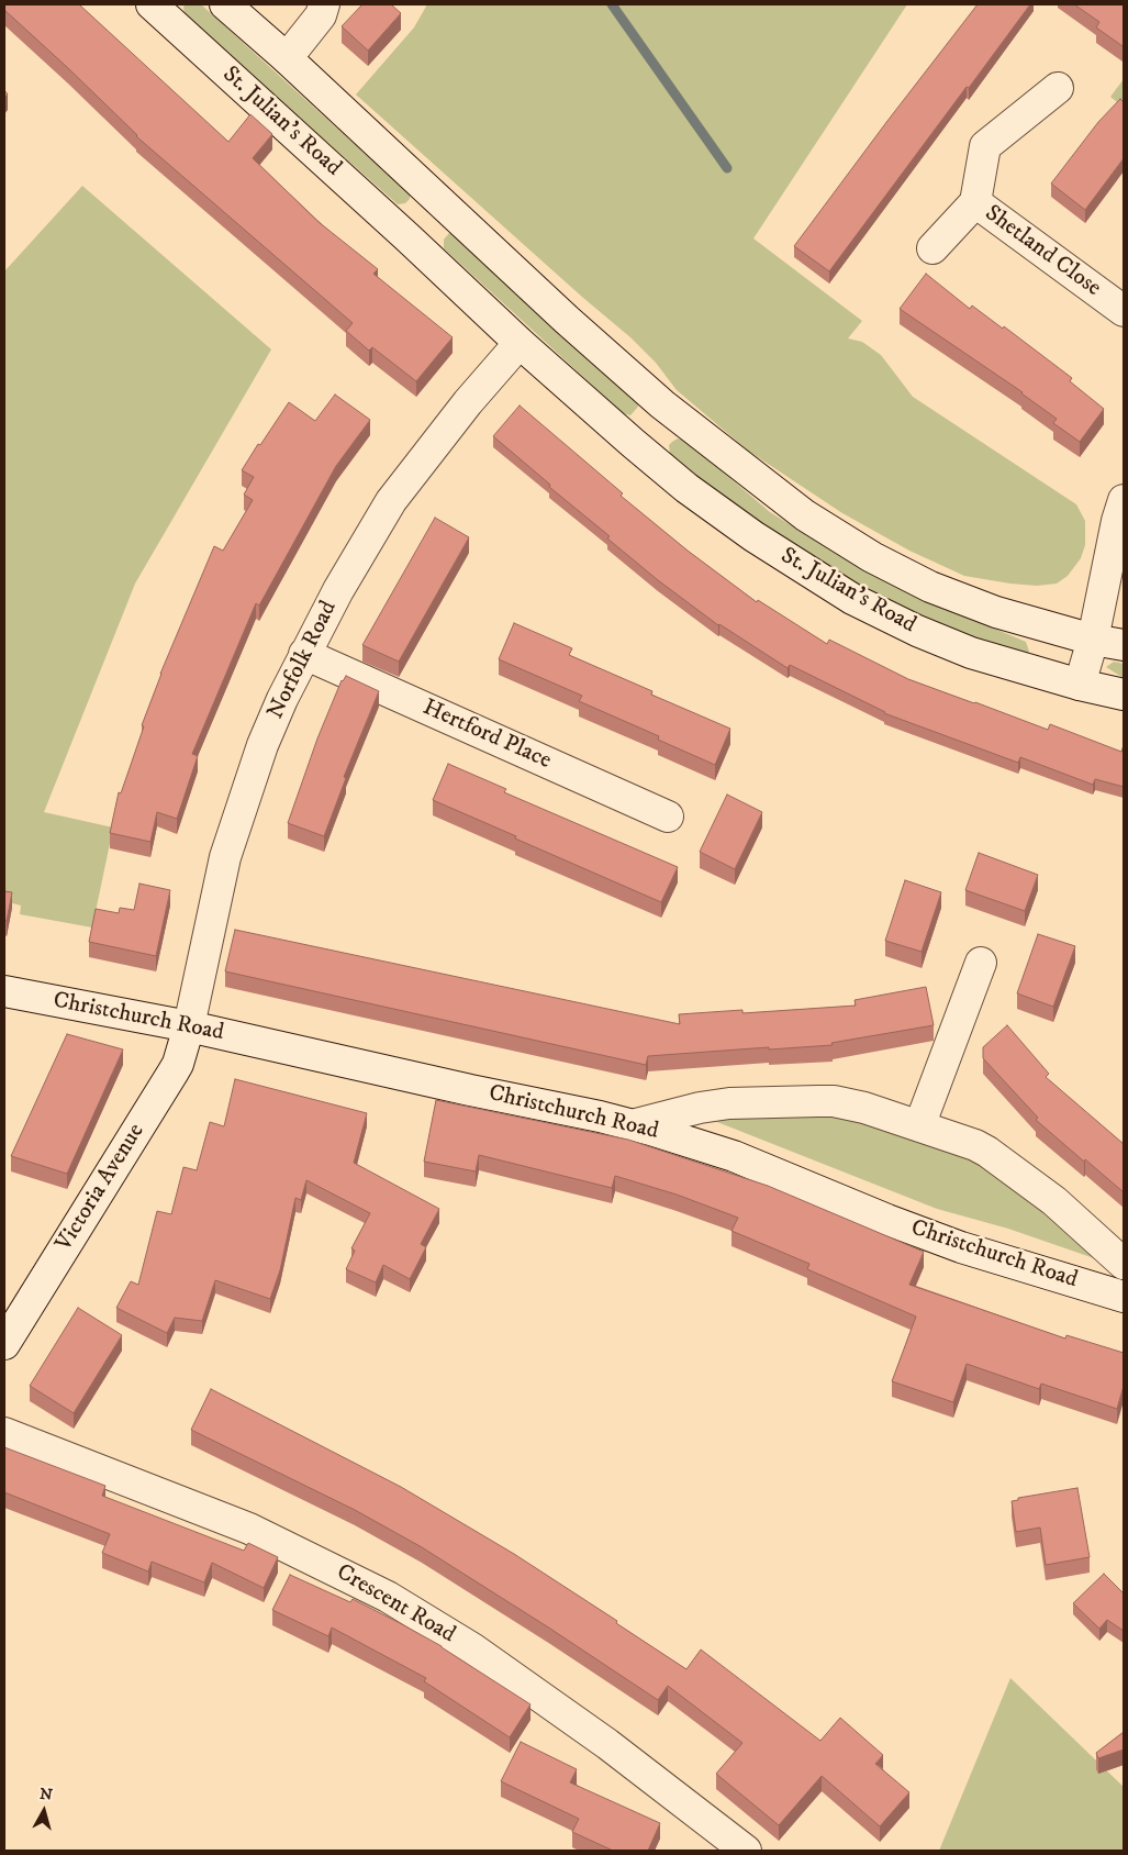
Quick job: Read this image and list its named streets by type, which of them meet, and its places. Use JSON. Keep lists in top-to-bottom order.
{
  "streets": {
    "street": [
      "St. Julian's Road",
      "Shetland Close",
      "Norfolk Road",
      "Hertford Place",
      "Christchurch Road",
      "Victoria Avenue",
      "Crescent Road"
    ]
  },
  "crossings": [
    ["St. Julian's Road", "Norfolk Road"],
    ["Norfolk Road", "Hertford Place"],
    ["Norfolk Road", "Christchurch Road"],
    ["Norfolk Road", "Victoria Avenue"],
    ["Christchurch Road", "Victoria Avenue"]
  ],
  "north": "top"
}
